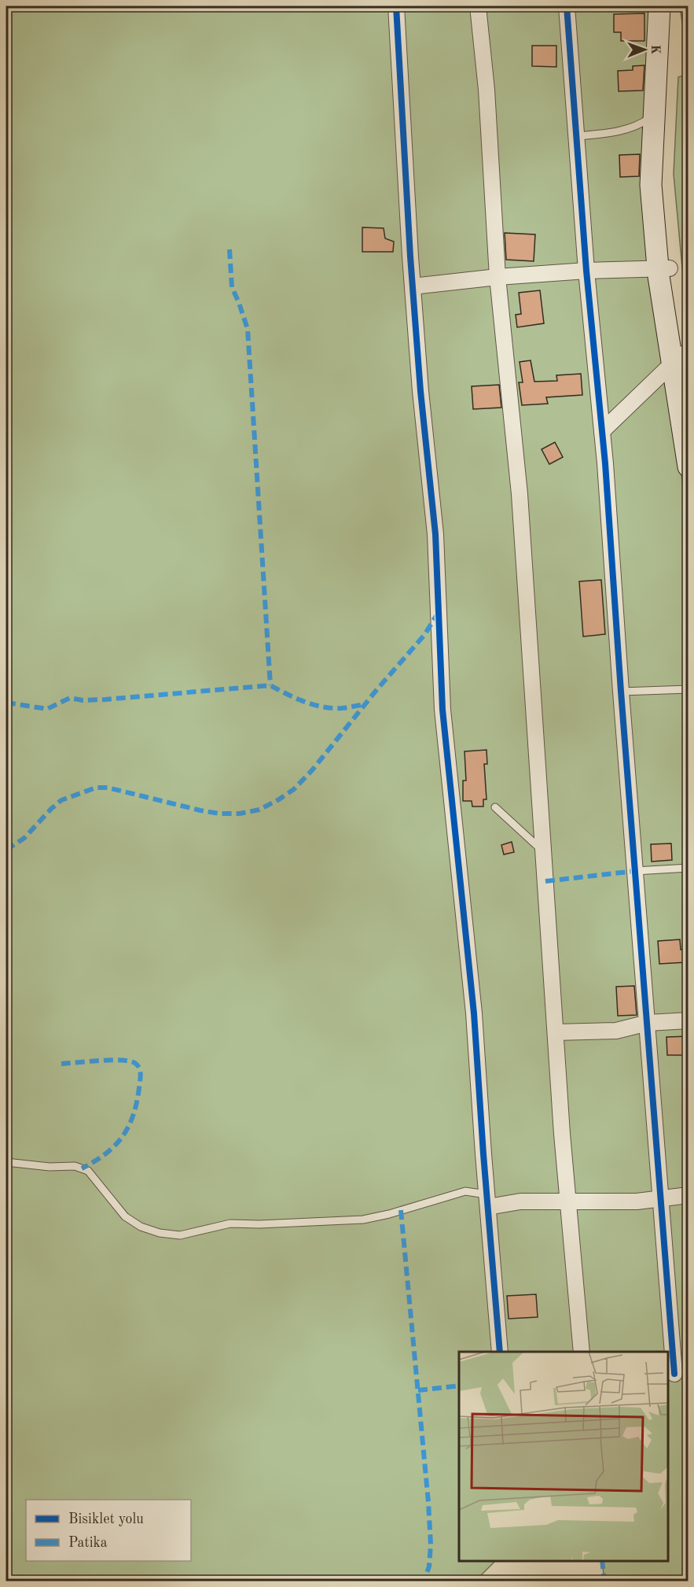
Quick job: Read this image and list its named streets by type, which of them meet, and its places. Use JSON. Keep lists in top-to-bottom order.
{
  "legend": ["Bisiklet yolu", "Patika"],
  "north": "right"
}
